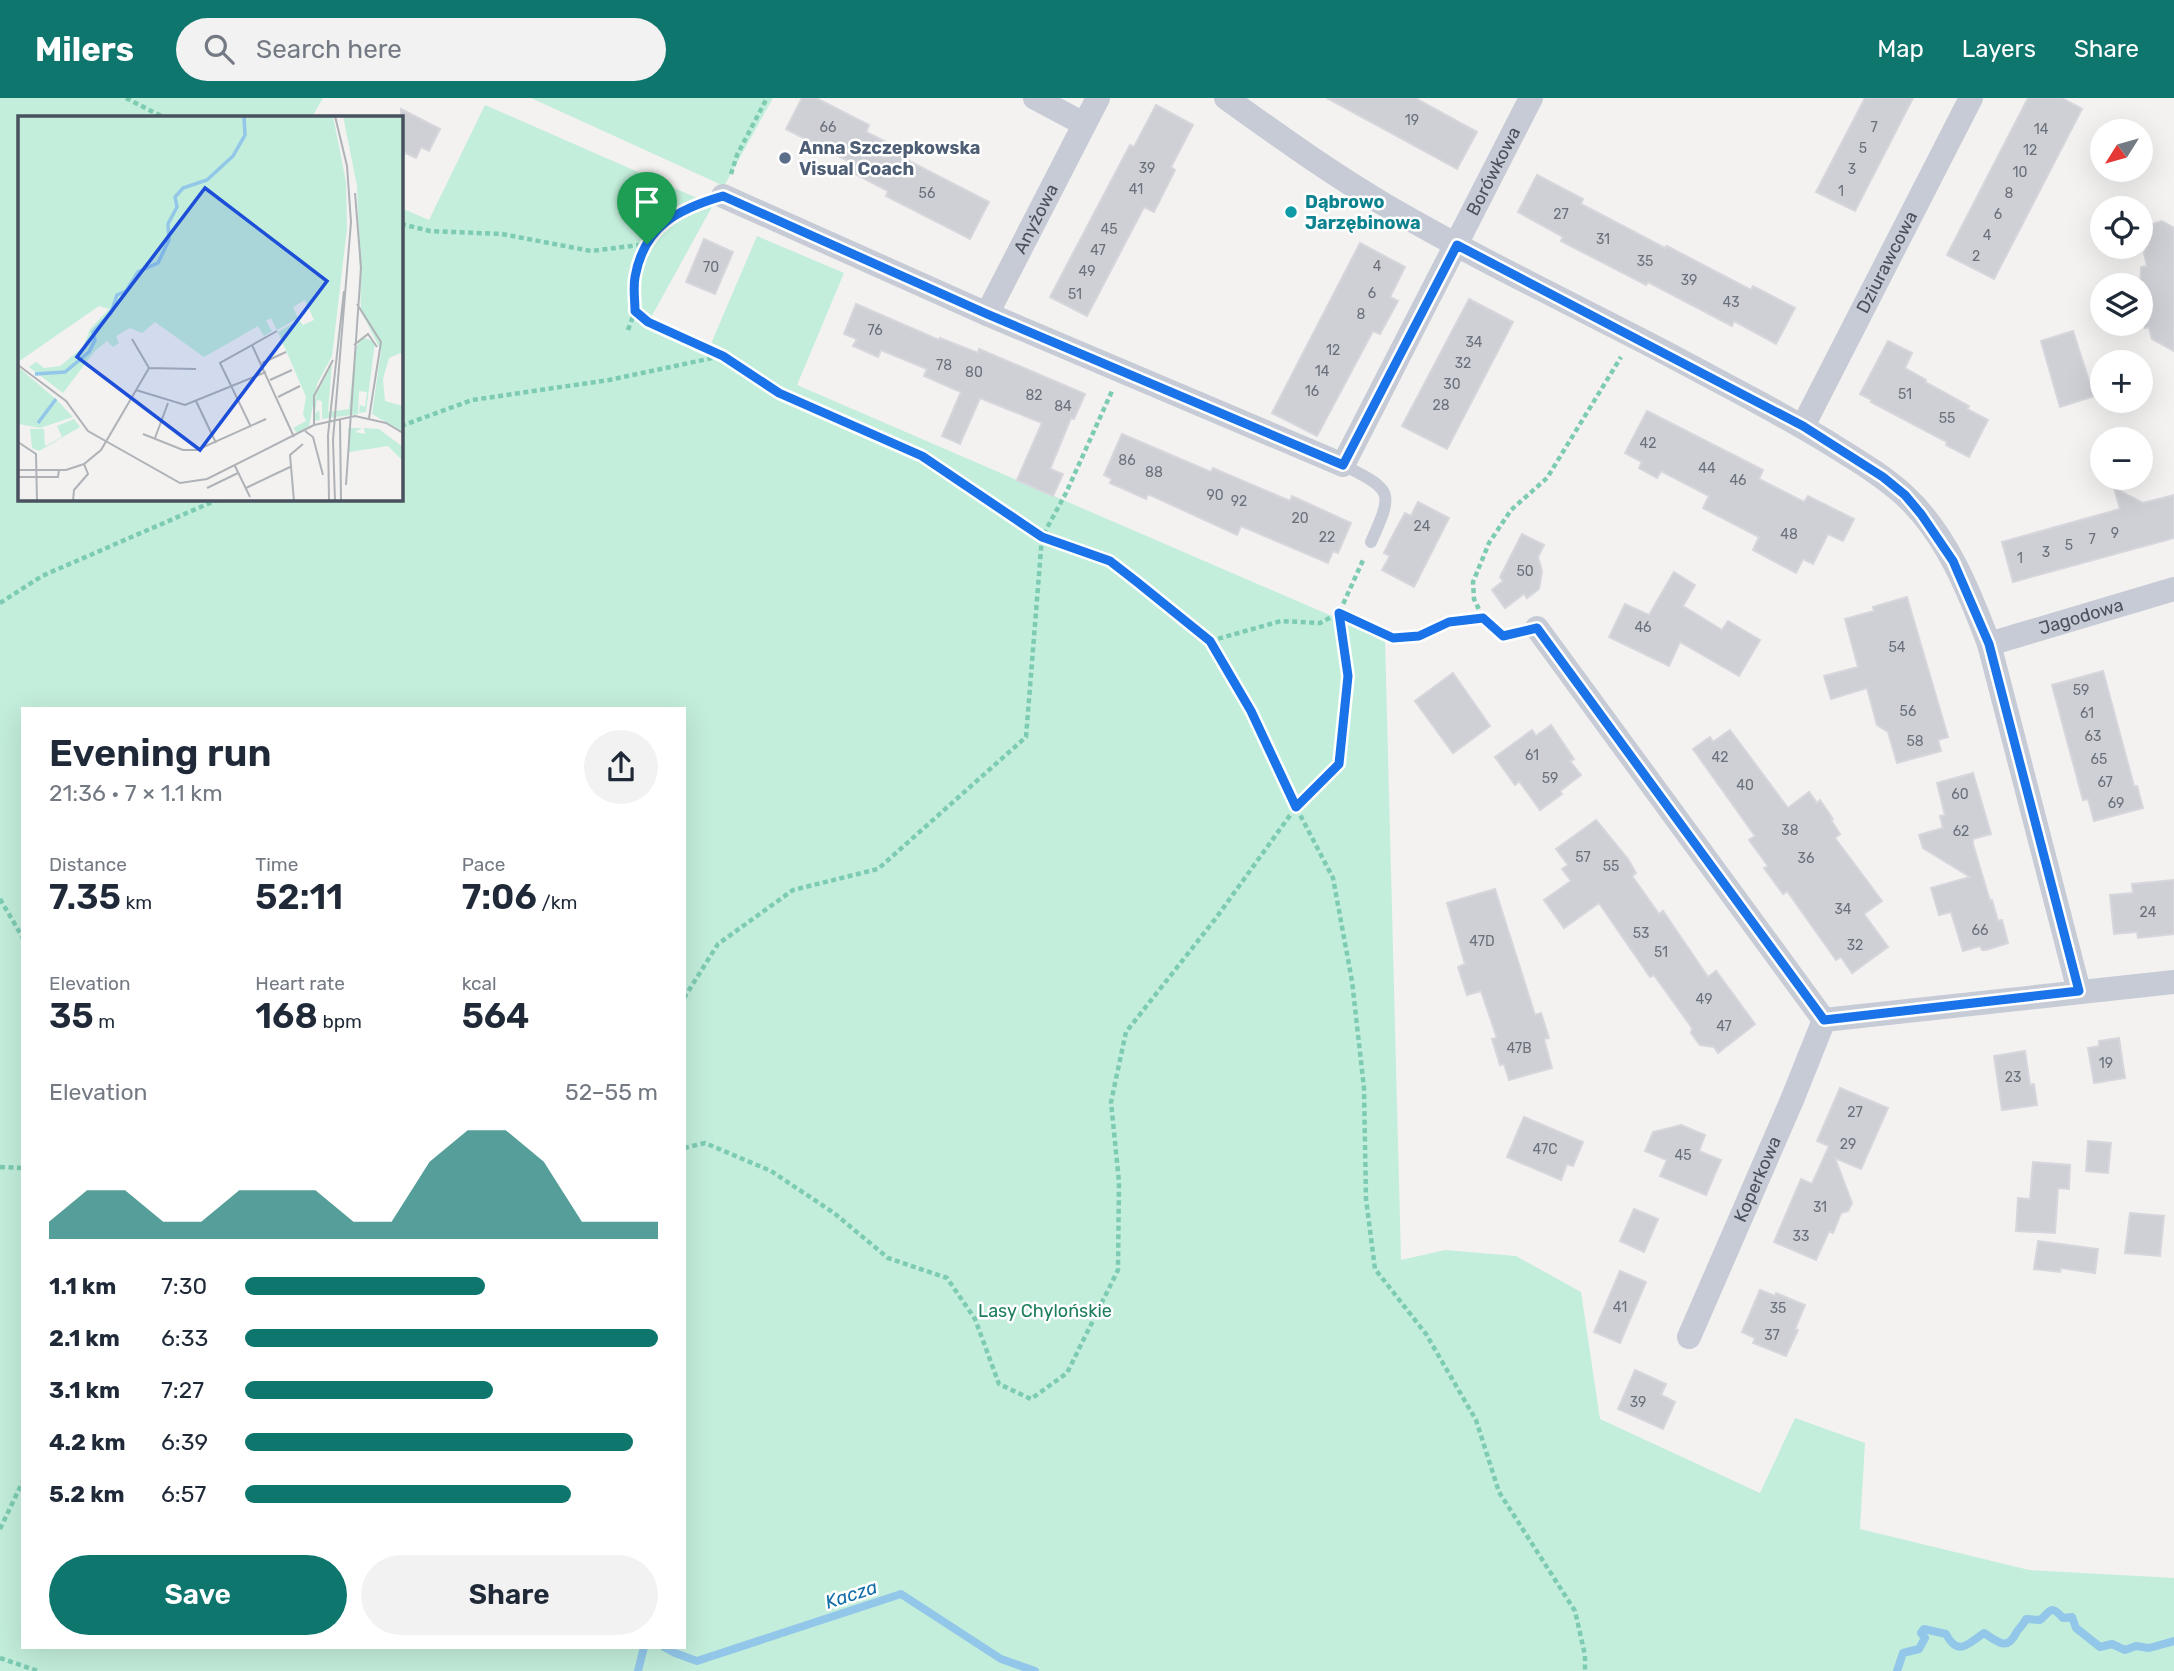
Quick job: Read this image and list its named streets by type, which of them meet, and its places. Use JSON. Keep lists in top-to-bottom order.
{
  "streets": {
    "street": [
      "Borówkowa",
      "Anyżowa",
      "Dziurawcowa",
      "Jagodowa",
      "Koperkowa"
    ]
  },
  "water": ["Kacza"],
  "parks": ["Lasy Chylońskie"],
  "places": ["Anna Szczepkowska Visual Coach", "Dąbrowo Jarzębinowa"],
  "house_numbers": [
    "19",
    "66",
    "7",
    "14",
    "5",
    "12",
    "39",
    "3",
    "10",
    "41",
    "1",
    "56",
    "8",
    "27",
    "6",
    "45",
    "4",
    "31",
    "47",
    "2",
    "35",
    "4",
    "70",
    "49",
    "39",
    "6",
    "51",
    "43",
    "8",
    "76",
    "34",
    "12",
    "32",
    "78",
    "14",
    "80",
    "30",
    "16",
    "51",
    "82",
    "28",
    "84",
    "55",
    "42",
    "86",
    "44",
    "88",
    "46",
    "90",
    "92",
    "20",
    "24",
    "9",
    "48",
    "22",
    "7",
    "5",
    "3",
    "1",
    "50",
    "46",
    "54",
    "59",
    "56",
    "61",
    "63",
    "58",
    "61",
    "42",
    "65",
    "59",
    "67",
    "40",
    "60",
    "69",
    "38",
    "62",
    "57",
    "36",
    "55",
    "34",
    "24",
    "66",
    "53",
    "47D",
    "32",
    "51",
    "49",
    "47",
    "47B",
    "19",
    "23",
    "27",
    "29",
    "47C",
    "45",
    "31",
    "33",
    "41",
    "35",
    "37",
    "39"
  ],
  "north": "bottom left",
  "page": {
    "header": "Milers",
    "search": "Search here",
    "nav": ["Map", "Layers", "Share"],
    "map_buttons": ["+", "−"],
    "heading": ["Evening run", "21:36 · 7 × 1.1 km"],
    "stats": [
      ["Distance", "7.35 km"],
      ["Time", "52:11"],
      ["Pace", "7:06 /km"],
      ["Elevation", "35 m"],
      ["Heart rate", "168 bpm"],
      ["kcal", "564"]
    ],
    "chart": ["Elevation", "52–55 m"],
    "list": [
      {
        "name": "1.1 km",
        "note": "7:30"
      },
      {
        "name": "2.1 km",
        "note": "6:33"
      },
      {
        "name": "3.1 km",
        "note": "7:27"
      },
      {
        "name": "4.2 km",
        "note": "6:39"
      },
      {
        "name": "5.2 km",
        "note": "6:57"
      }
    ],
    "buttons": ["Save", "Share"]
  }
}
